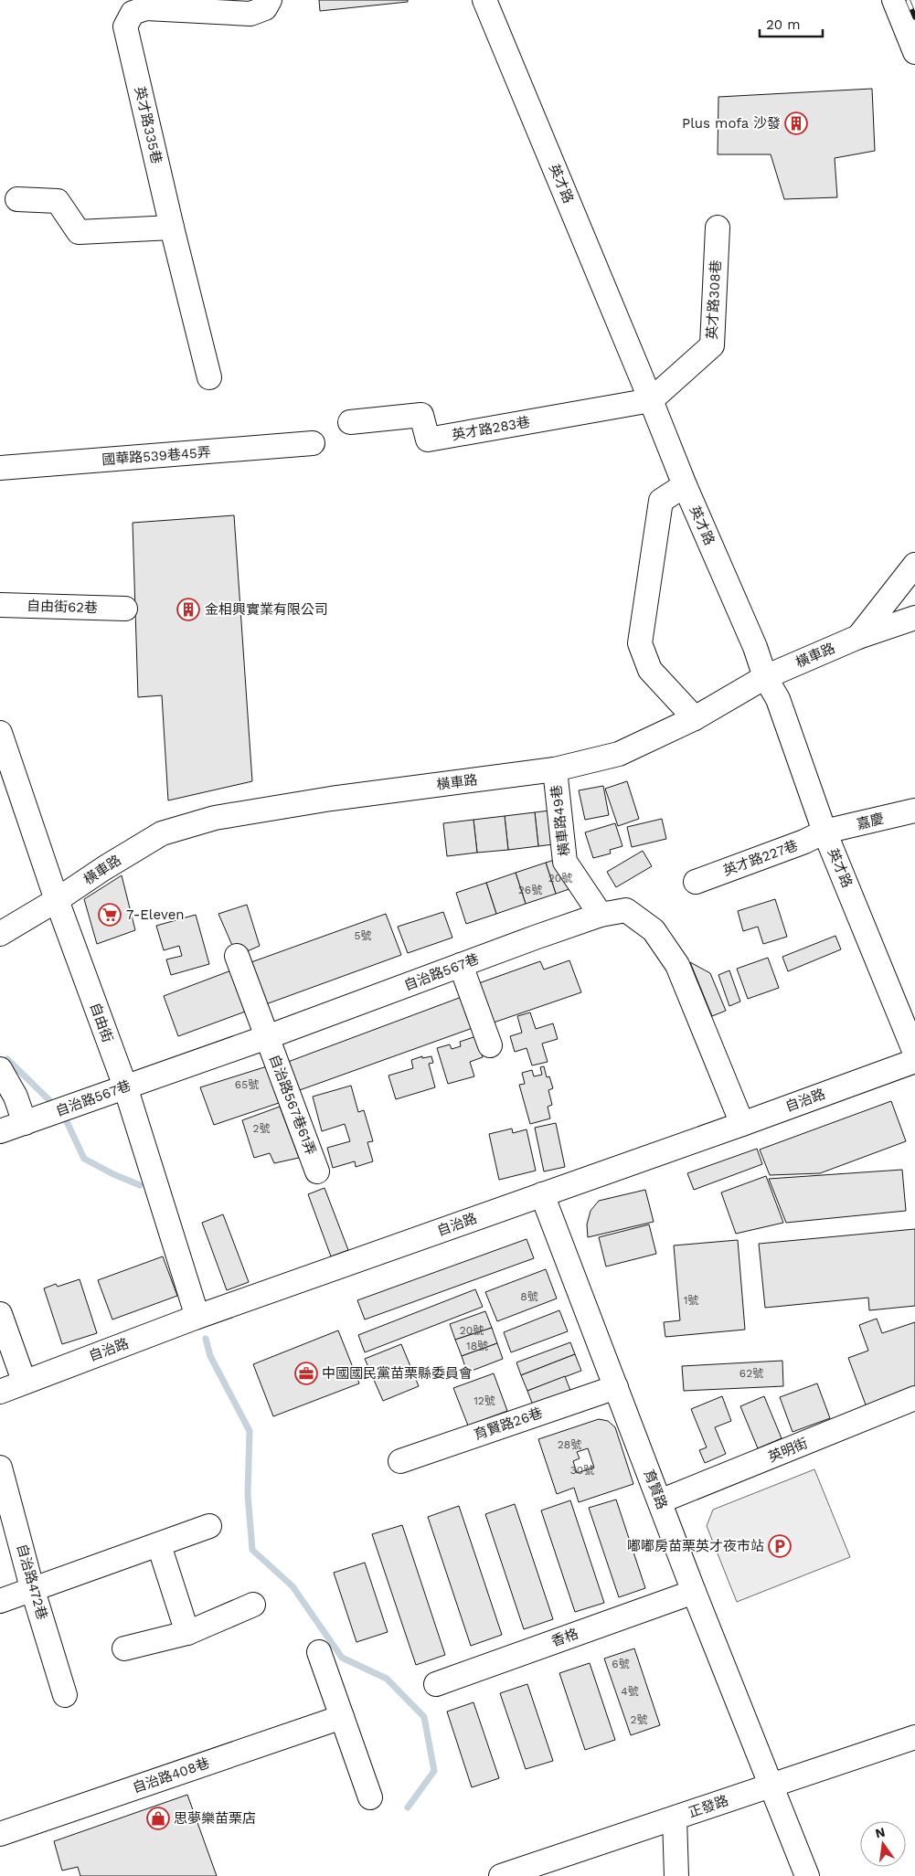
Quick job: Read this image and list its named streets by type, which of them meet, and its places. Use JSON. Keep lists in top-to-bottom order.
{
  "streets": {
    "street": [
      "英才路335巷",
      "英才路",
      "英才路308巷",
      "英才路283巷",
      "國華路539巷45弄",
      "自由街62巷",
      "橫車路",
      "橫車路49巷",
      "嘉慶",
      "英才路227巷",
      "自治路567巷",
      "自由街",
      "自治路",
      "自治路567巷61弄",
      "育賢路26巷",
      "英明街",
      "育賢路",
      "自治路472巷",
      "香格",
      "自治路408巷",
      "正發路"
    ]
  },
  "crossings": [
    ["英才路", "英才路308巷"],
    ["英才路", "英才路283巷"],
    ["英才路", "橫車路"],
    ["英才路", "嘉慶"],
    ["英才路", "英才路227巷"],
    ["英才路308巷", "英才路283巷"],
    ["橫車路", "橫車路49巷"],
    ["橫車路", "自由街"],
    ["橫車路49巷", "自治路567巷"],
    ["嘉慶", "英才路227巷"],
    ["自治路567巷", "自由街"],
    ["自治路567巷", "自治路"],
    ["自治路567巷", "自治路567巷61弄"],
    ["自由街", "自治路"],
    ["自治路", "育賢路"],
    ["育賢路26巷", "育賢路"],
    ["英明街", "育賢路"],
    ["育賢路", "香格"],
    ["育賢路", "正發路"]
  ],
  "places": {
    "building": ["Plus mofa 沙發", "金相興實業有限公司"],
    "supermarket": ["7-Eleven"],
    "office": ["中國國民黨苗栗縣委員會"],
    "parking": ["嘟嘟房苗栗英才夜市站"],
    "shop": ["思夢樂苗栗店"]
  },
  "house_numbers": [
    "20號",
    "26號",
    "5號",
    "65號",
    "2號",
    "8號",
    "1號",
    "20號",
    "18號",
    "62號",
    "12號",
    "28號",
    "30號",
    "6號",
    "4號",
    "2號"
  ],
  "scale_bar": "20 m",
  "north": "top"
}
